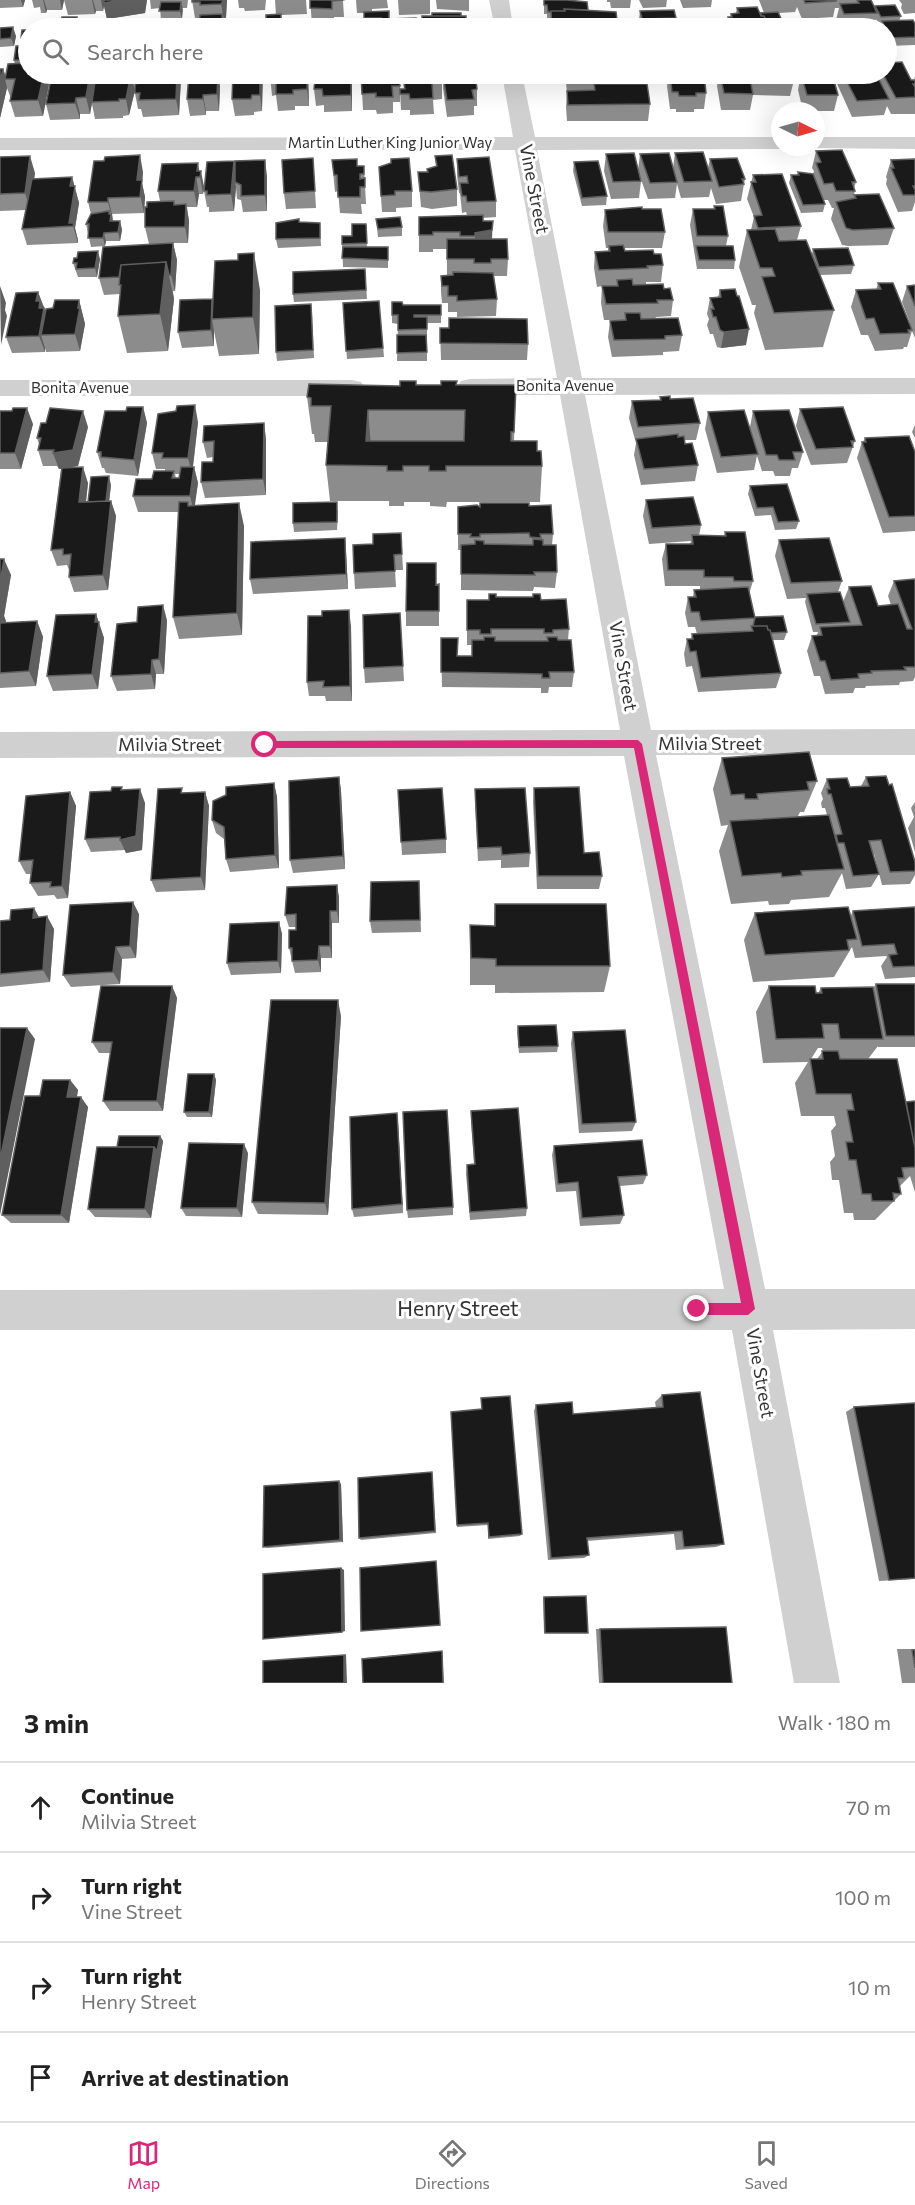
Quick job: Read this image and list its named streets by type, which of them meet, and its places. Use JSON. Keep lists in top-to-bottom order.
{
  "streets": {
    "street": [
      "Martin Luther King Junior Way",
      "Vine Street",
      "Bonita Avenue",
      "Milvia Street",
      "Henry Street"
    ]
  },
  "crossings": [
    ["Martin Luther King Junior Way", "Vine Street"],
    ["Vine Street", "Bonita Avenue"],
    ["Vine Street", "Milvia Street"],
    ["Vine Street", "Henry Street"]
  ],
  "north": "right",
  "page": {
    "search": "Search here",
    "heading": ["3 min", "Walk · 180 m"],
    "list": [
      ["Continue", "Milvia Street", "70 m"],
      ["Turn right", "Vine Street", "100 m"],
      ["Turn right", "Henry Street", "10 m"],
      "Arrive at destination"
    ],
    "nav": ["Map", "Directions", "Saved"]
  }
}
